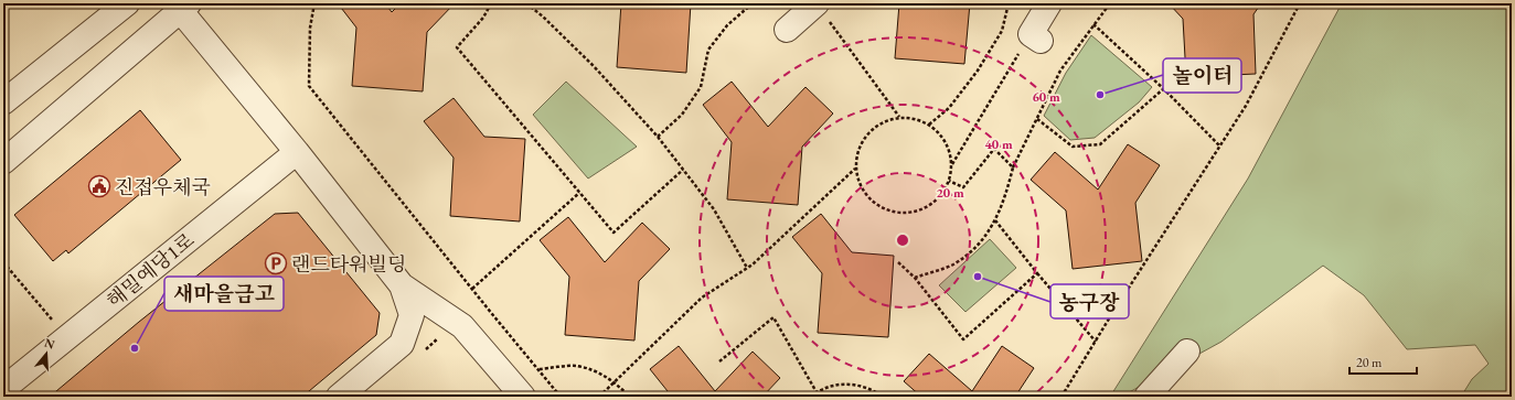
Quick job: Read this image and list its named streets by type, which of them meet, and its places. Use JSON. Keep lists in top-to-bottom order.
{
  "streets": {
    "street": ["해밀예당1로"]
  },
  "places": {
    "other": ["놀이터", "농구장", "새마을금고"],
    "public building": ["진접우체국"],
    "parking": ["랜드타워빌딩"]
  },
  "scale_bar": "20 m",
  "north": "top",
  "rings": ["60 m", "40 m", "20 m"]
}
